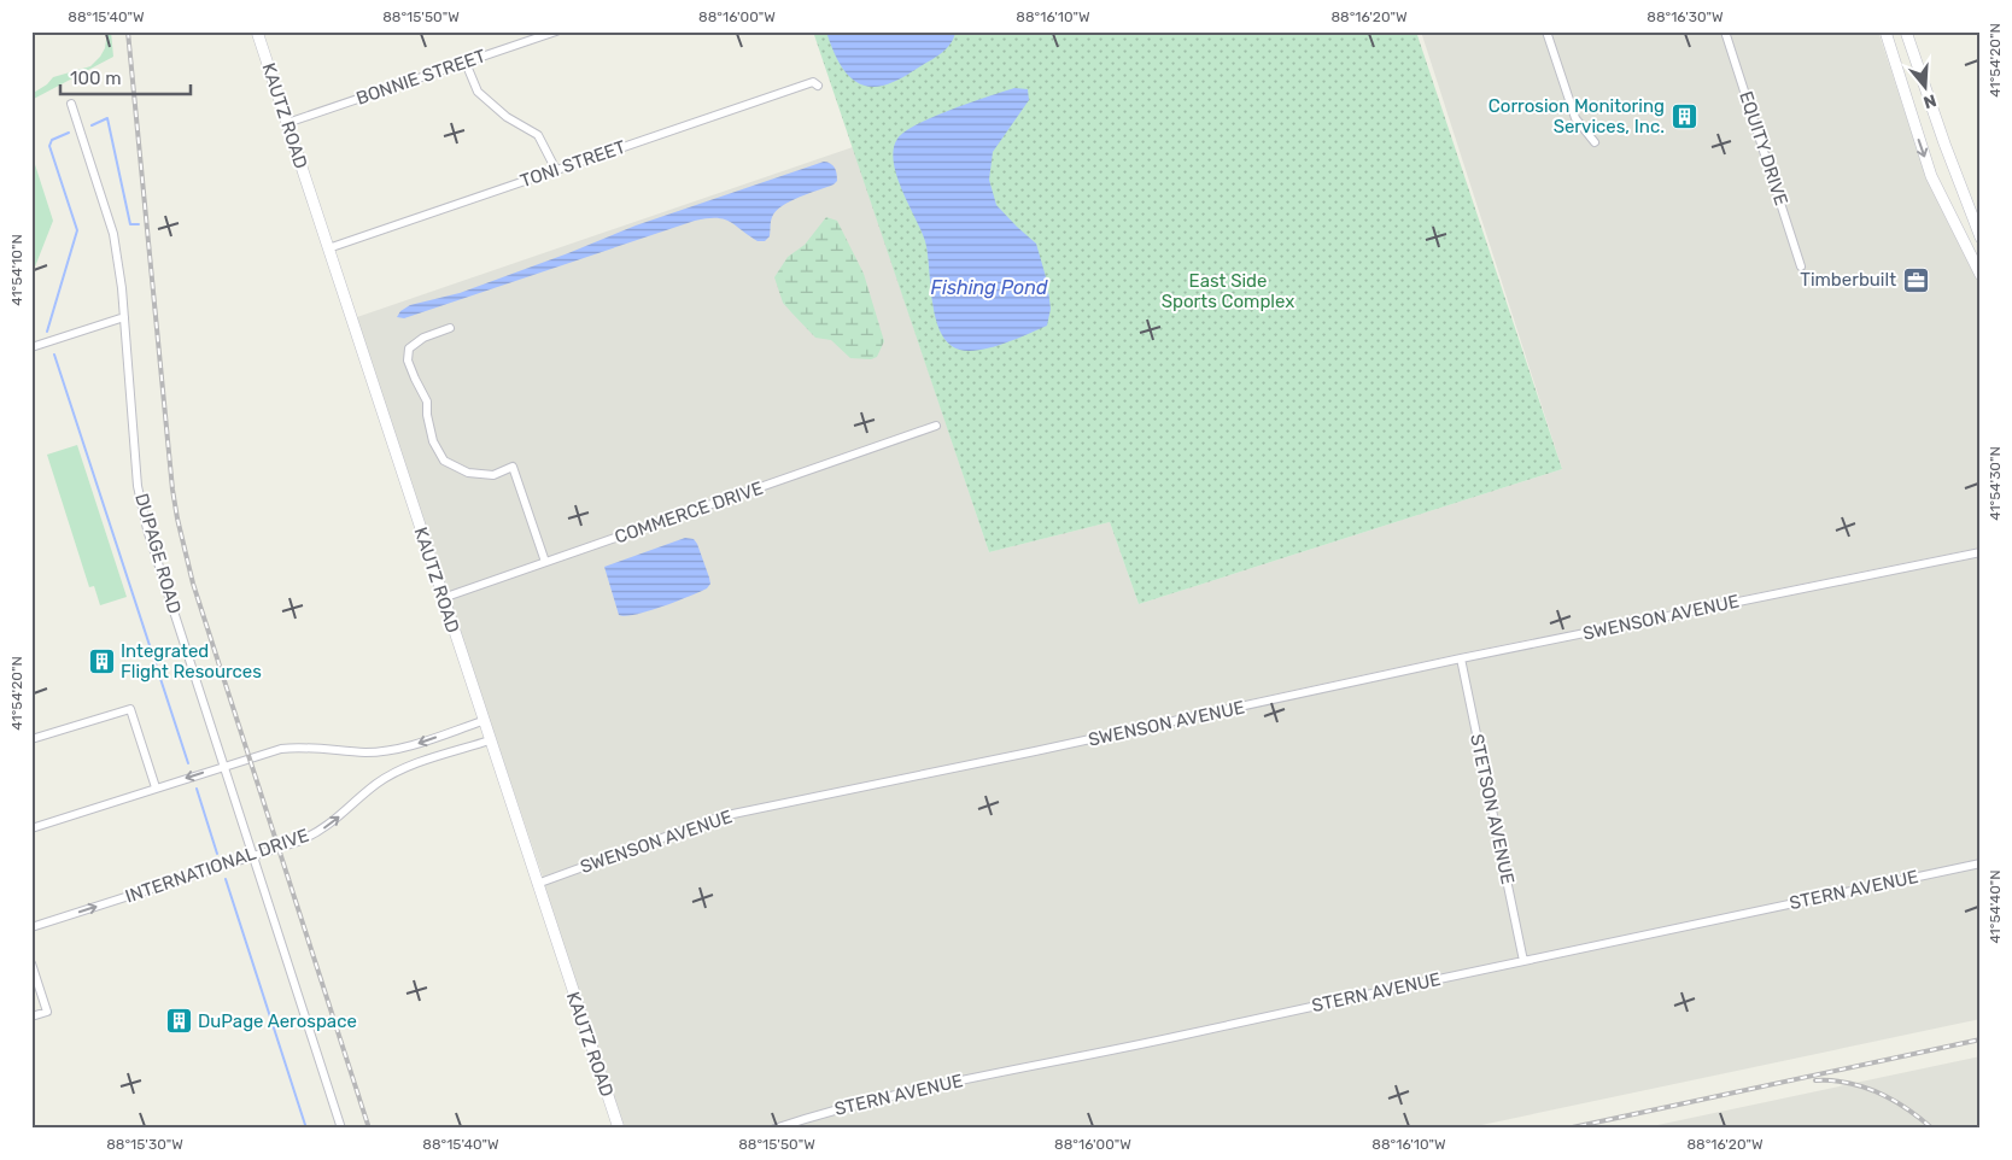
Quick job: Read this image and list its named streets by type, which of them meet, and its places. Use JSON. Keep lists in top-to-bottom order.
{
  "streets": {
    "street": [
      "BONNIE STREET",
      "KAUTZ ROAD",
      "EQUITY DRIVE",
      "TONI STREET",
      "COMMERCE DRIVE",
      "DUPAGE ROAD",
      "SWENSON AVENUE",
      "STETSON AVENUE",
      "INTERNATIONAL DRIVE",
      "STERN AVENUE"
    ]
  },
  "crossings": [
    ["BONNIE STREET", "KAUTZ ROAD"],
    ["KAUTZ ROAD", "TONI STREET"],
    ["KAUTZ ROAD", "COMMERCE DRIVE"],
    ["KAUTZ ROAD", "SWENSON AVENUE"],
    ["KAUTZ ROAD", "INTERNATIONAL DRIVE"],
    ["DUPAGE ROAD", "INTERNATIONAL DRIVE"],
    ["SWENSON AVENUE", "STETSON AVENUE"],
    ["STETSON AVENUE", "STERN AVENUE"]
  ],
  "water": ["Fishing Pond"],
  "parks": ["East Side Sports Complex"],
  "places": {
    "building": ["Corrosion Monitoring Services, Inc.", "Integrated Flight Resources", "DuPage Aerospace"],
    "office": ["Timberbuilt"]
  },
  "scale_bar": "100 m",
  "north": "bottom",
  "coordinates": [
    "88°15'40\"W",
    "88°15'50\"W",
    "88°16'00\"W",
    "88°16'10\"W",
    "88°16'20\"W",
    "88°16'30\"W",
    "41°54'20\"N",
    "41°54'10\"N",
    "41°54'30\"N",
    "41°54'40\"N",
    "88°15'30\"W"
  ]
}
